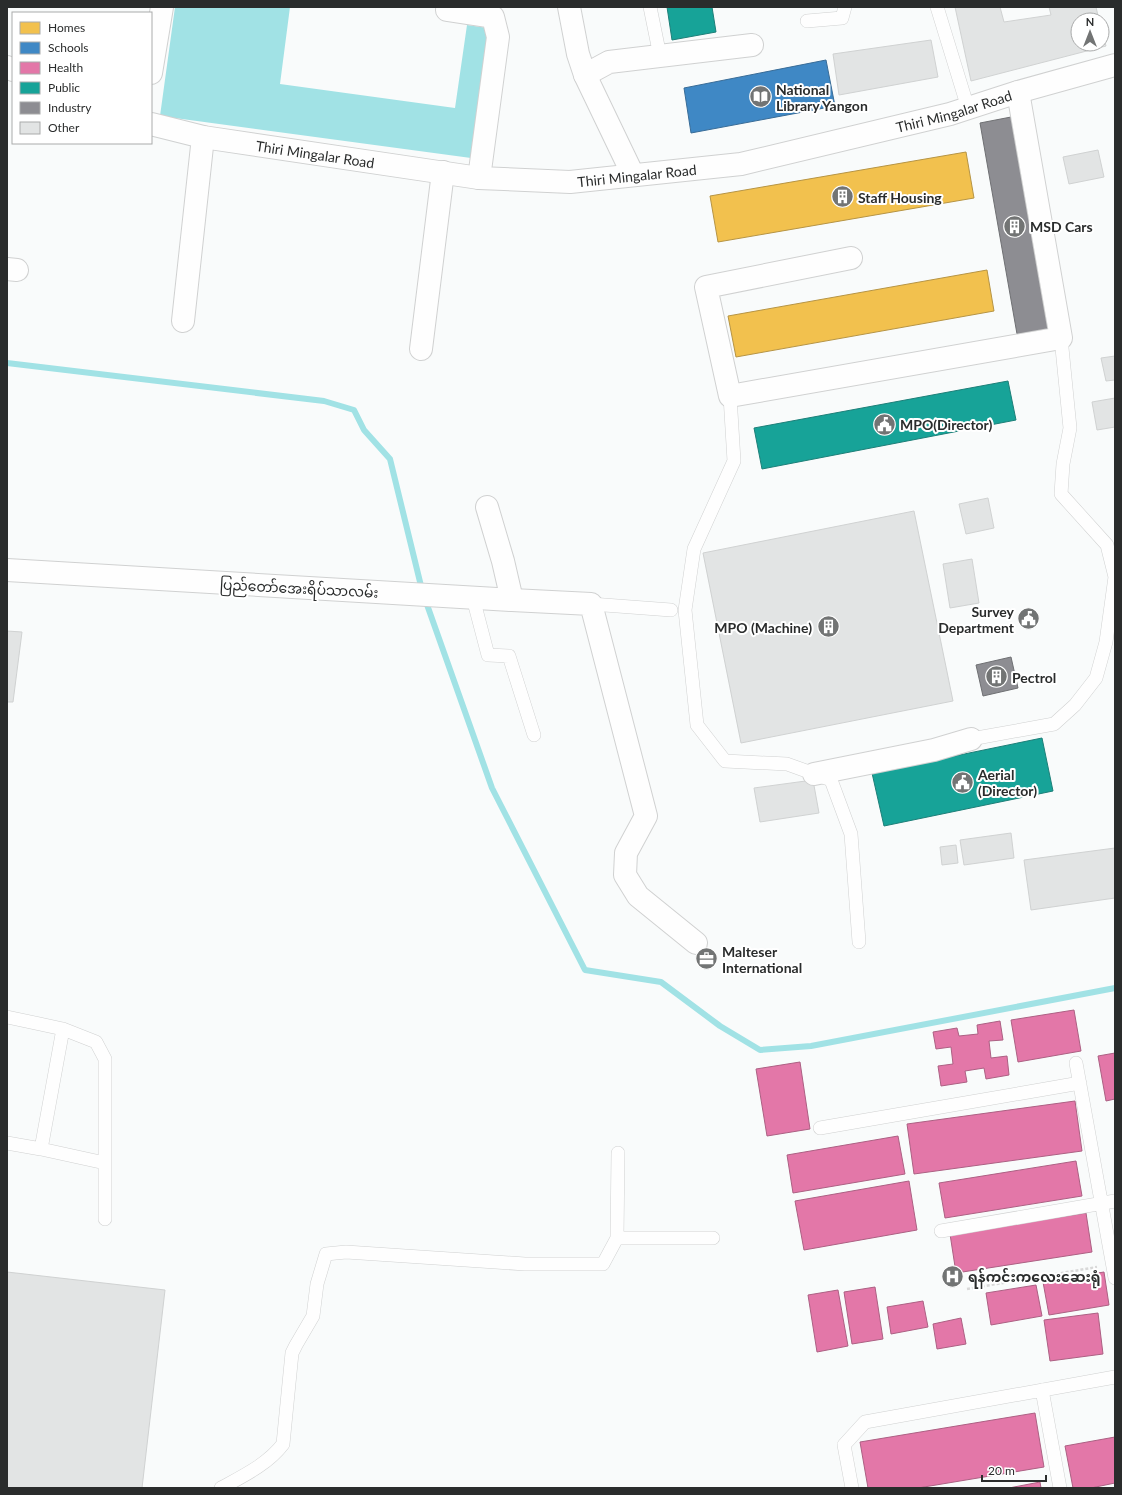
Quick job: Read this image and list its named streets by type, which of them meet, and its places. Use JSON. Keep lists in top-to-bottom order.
{
  "streets": {
    "street": ["Thiri Mingalar Road", "ပြည်တော်အေးရိပ်သာလမ်း"]
  },
  "places": {
    "library": ["National Library Yangon"],
    "building": [
      "Staff Housing",
      "MSD Cars",
      "MPO (Machine)",
      "Pectrol"
    ],
    "public building": ["MPO(Director)", "Survey Department", "Aerial (Director)"],
    "office": ["Malteser International"],
    "hospital": ["ရန်ကင်းကလေးဆေးရုံ"]
  },
  "legend": [
    "Homes",
    "Schools",
    "Health",
    "Public",
    "Industry",
    "Other"
  ],
  "scale_bar": "20 m",
  "north": "top"
}
